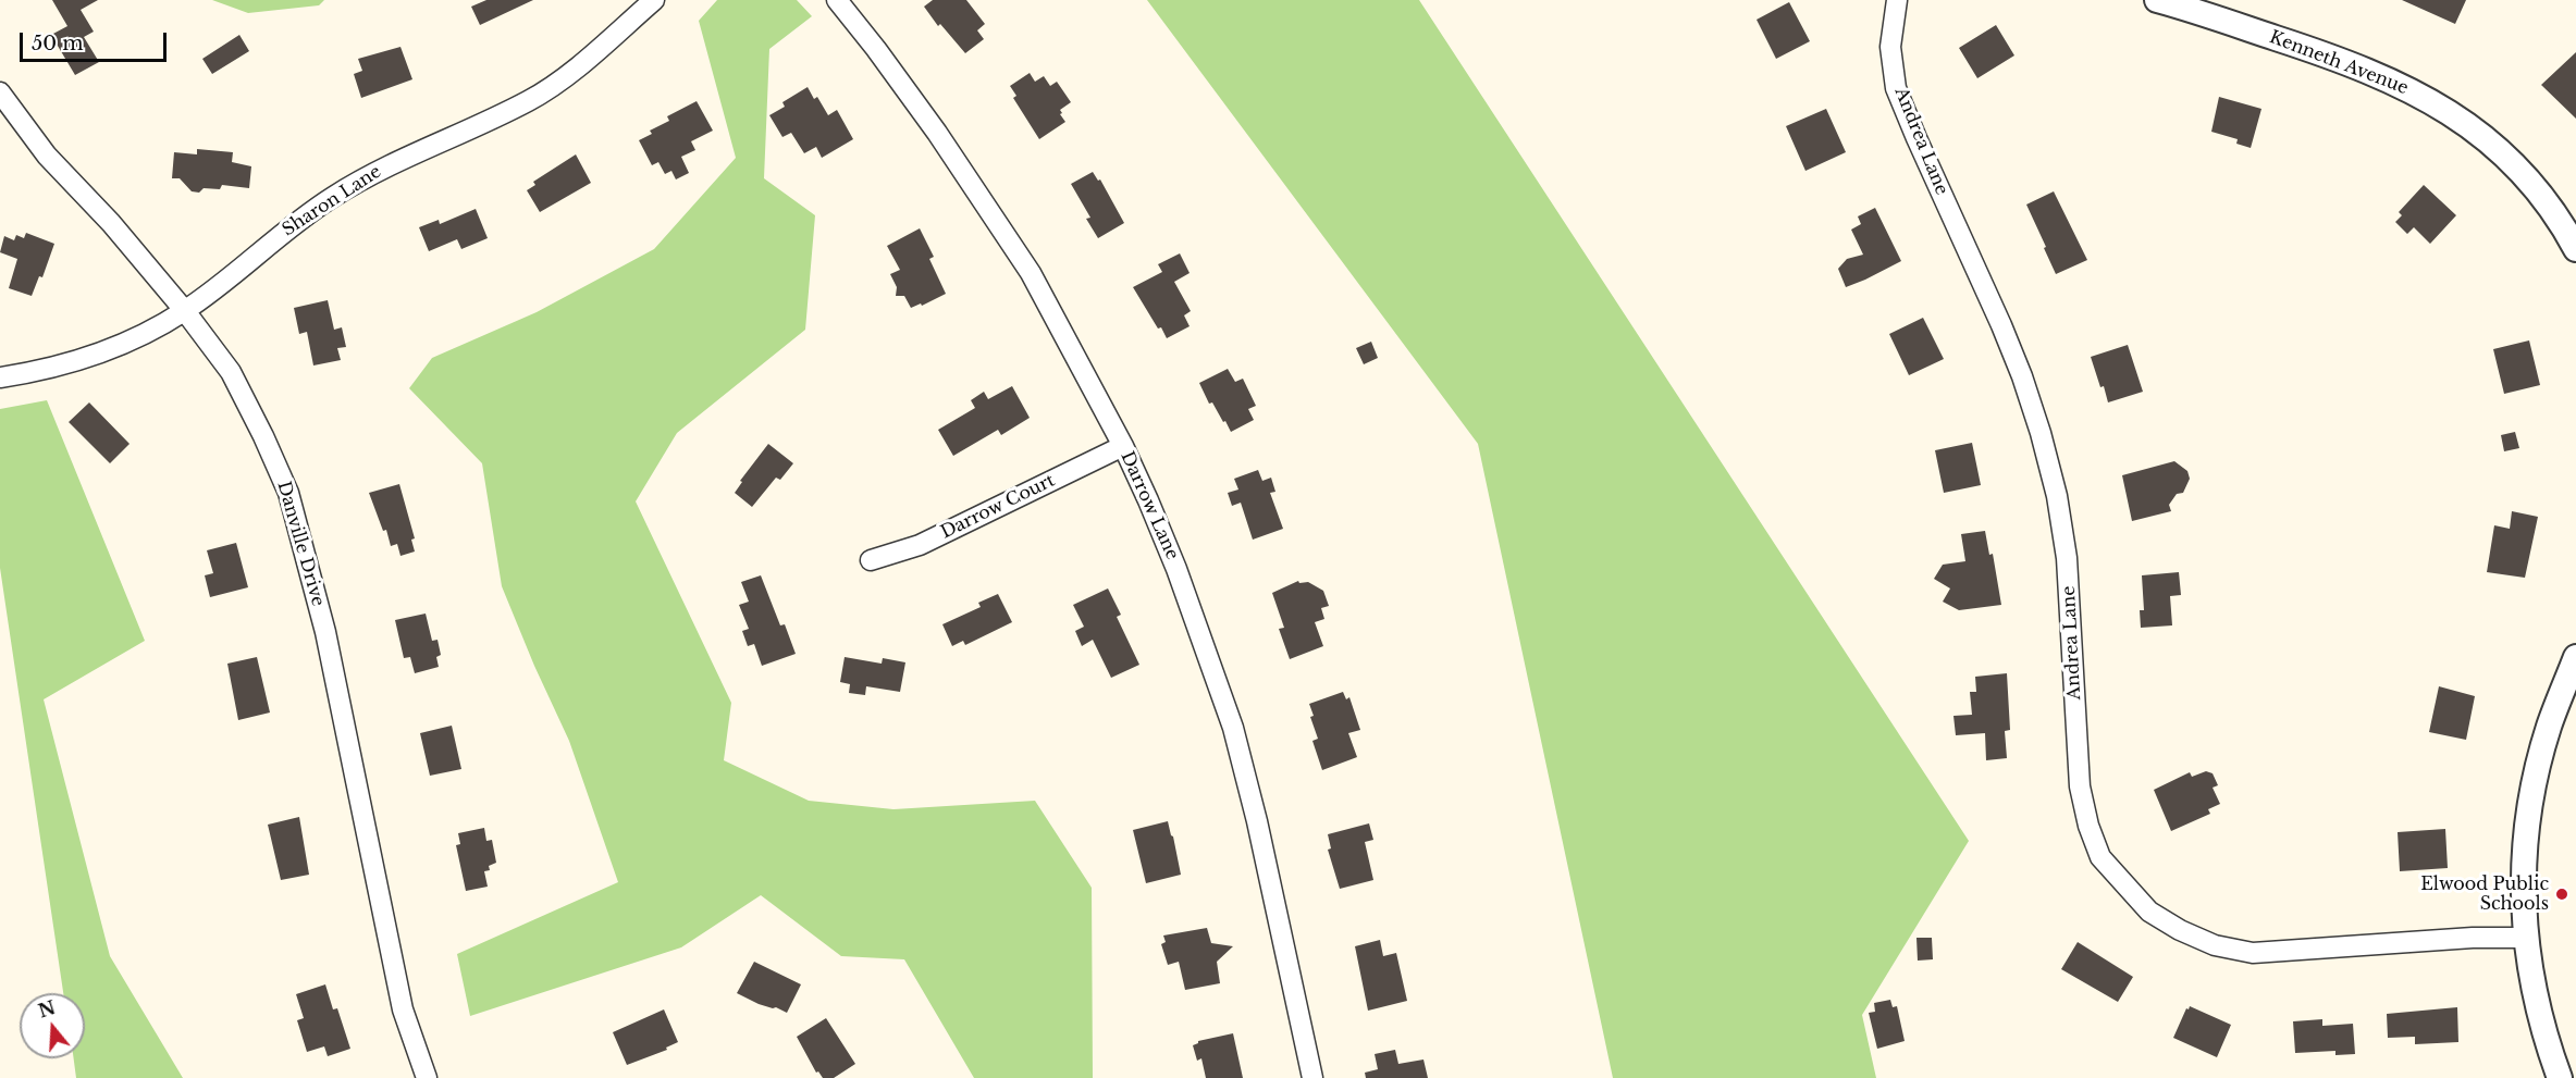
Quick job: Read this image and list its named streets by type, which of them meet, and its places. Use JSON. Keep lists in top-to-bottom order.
{
  "streets": {
    "street": [
      "Kenneth Avenue",
      "Andrea Lane",
      "Sharon Lane",
      "Darrow Lane",
      "Darrow Court",
      "Danville Drive"
    ]
  },
  "crossings": [
    ["Sharon Lane", "Danville Drive"],
    ["Darrow Lane", "Darrow Court"]
  ],
  "places": ["Elwood Public Schools"],
  "scale_bar": "50 m",
  "north": "top"
}
